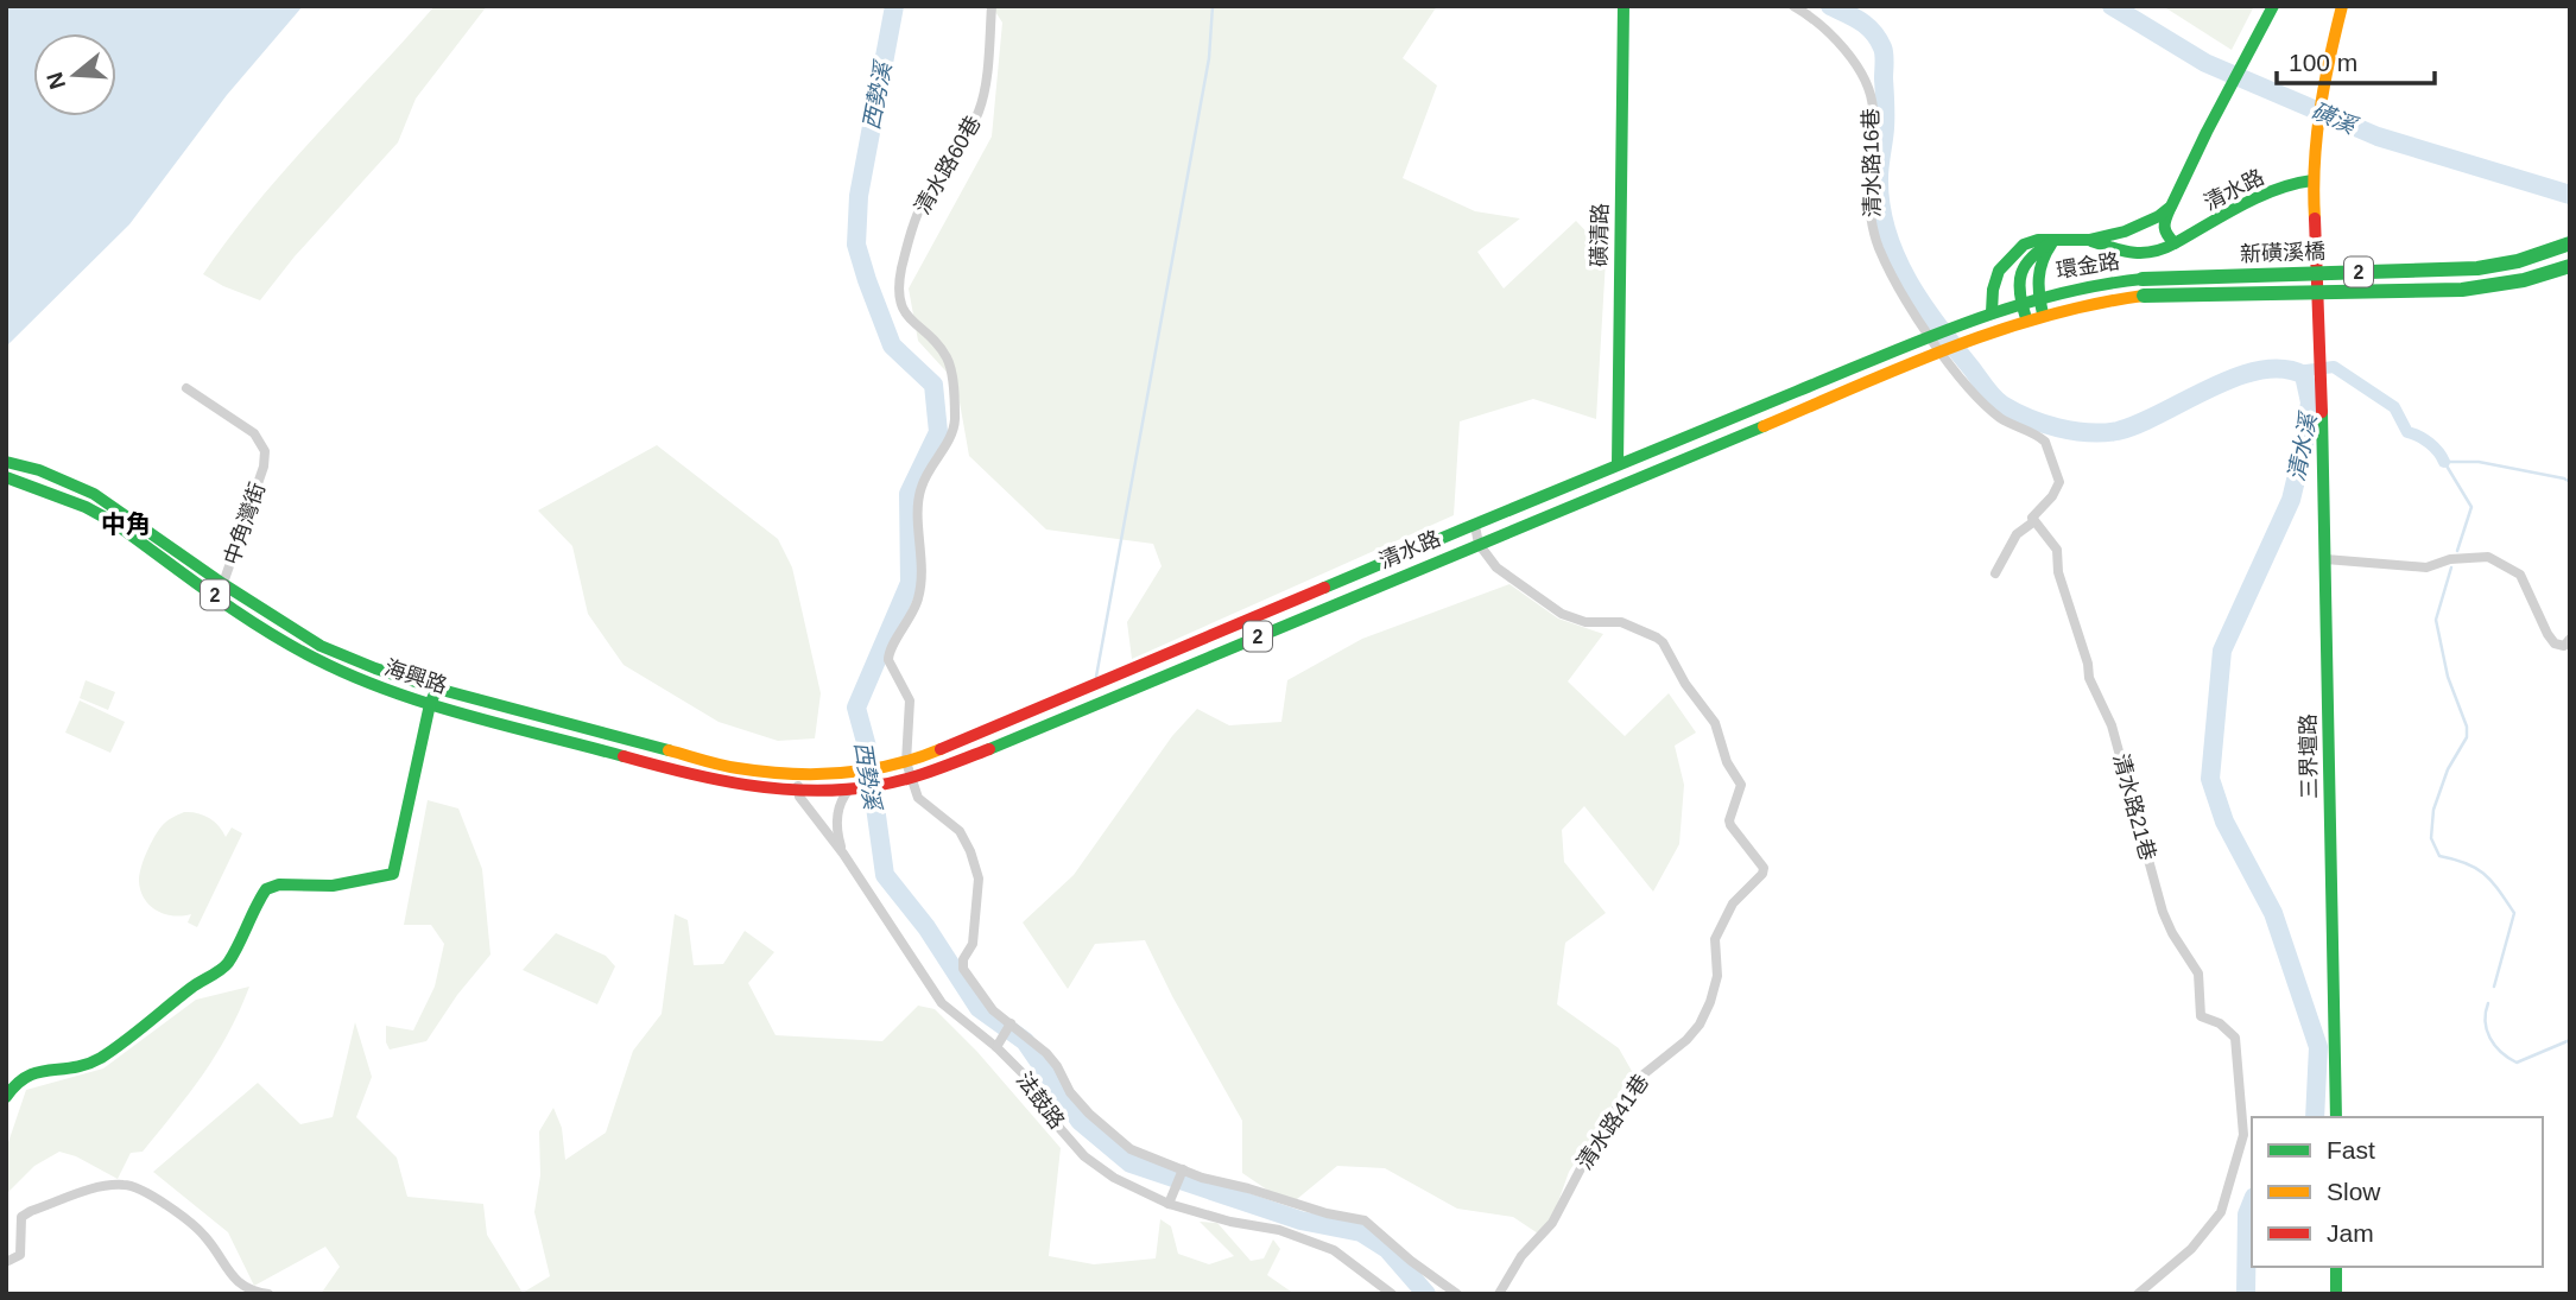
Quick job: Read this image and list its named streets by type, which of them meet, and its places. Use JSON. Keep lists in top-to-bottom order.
{
  "streets": {
    "main road": [
      "清水路",
      "磺清路",
      "新磺溪橋",
      "環金路",
      "2",
      "海興路",
      "三界壇路"
    ],
    "street": [
      "清水路16巷",
      "清水路60巷",
      "中角灣街",
      "清水路21巷",
      "法鼓路",
      "清水路41巷"
    ]
  },
  "crossings": [
    ["清水路16巷", "清水路"],
    ["清水路16巷", "2"],
    ["清水路60巷", "清水路"],
    ["清水路", "磺清路"],
    ["清水路", "2"],
    ["清水路", "海興路"],
    ["清水路", "三界壇路"],
    ["清水路", "清水路41巷"],
    ["新磺溪橋", "環金路"],
    ["環金路", "2"],
    ["中角灣街", "海興路"],
    ["海興路", "法鼓路"]
  ],
  "districts": ["中角"],
  "water": ["西勢溪", "磺溪", "清水溪"],
  "legend": ["Fast", "Slow", "Jam"],
  "scale_bar": "100 m",
  "north": "left"
}
